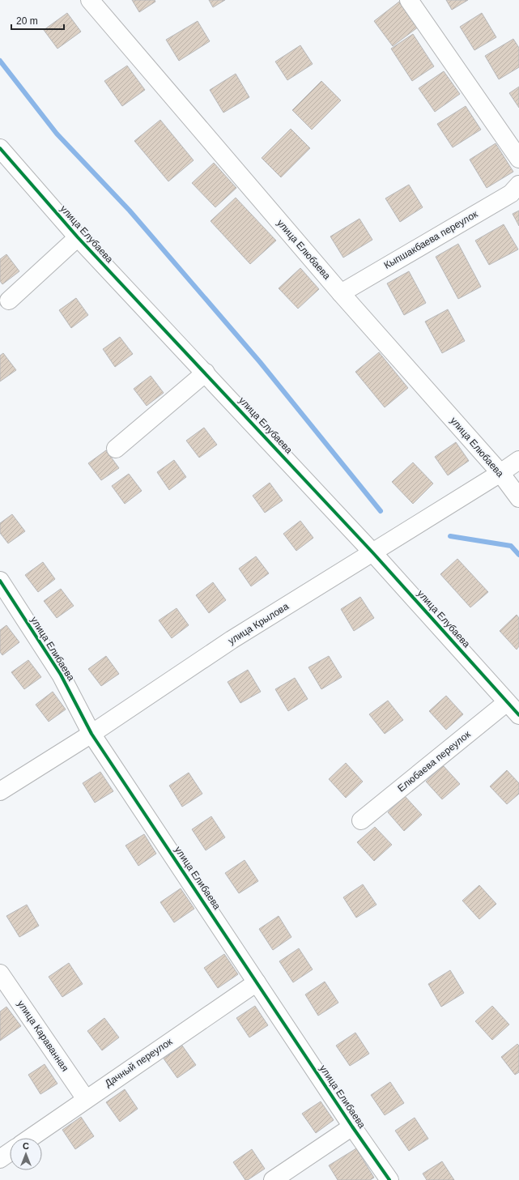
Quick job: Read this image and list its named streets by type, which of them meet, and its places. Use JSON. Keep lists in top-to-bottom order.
{
  "streets": {
    "street": [
      "улица Елубаева",
      "Кыпшакбаева переулок",
      "улица Елюбаева",
      "улица Крылова",
      "улица Елибаева",
      "Елюбаева переулок",
      "улица Караванная",
      "Дачный переулок"
    ]
  },
  "crossings": [
    ["улица Елубаева", "улица Крылова"],
    ["улица Елубаева", "Елюбаева переулок"],
    ["Кыпшакбаева переулок", "улица Елюбаева"],
    ["улица Елюбаева", "улица Крылова"],
    ["улица Крылова", "улица Елибаева"],
    ["улица Елибаева", "Дачный переулок"],
    ["улица Караванная", "Дачный переулок"]
  ],
  "scale_bar": "20 m",
  "north": "top"
}
